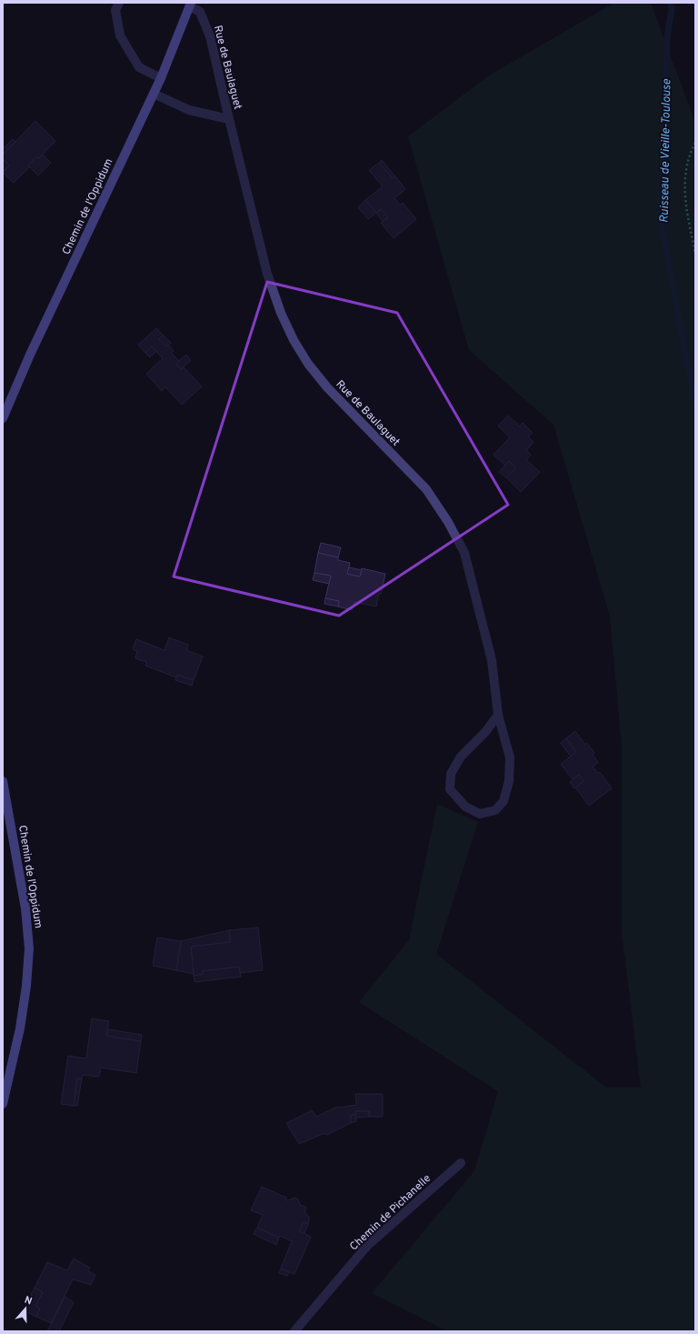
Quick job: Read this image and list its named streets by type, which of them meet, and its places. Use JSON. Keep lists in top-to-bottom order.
{
  "streets": {
    "street": ["Rue de Baulaguet", "Chemin de l'Oppidum", "Chemin de Pichanelle"]
  },
  "crossings": [
    ["Rue de Baulaguet", "Chemin de l'Oppidum"]
  ],
  "water": ["Ruisseau de Vieille-Toulouse"],
  "north": "top"
}
